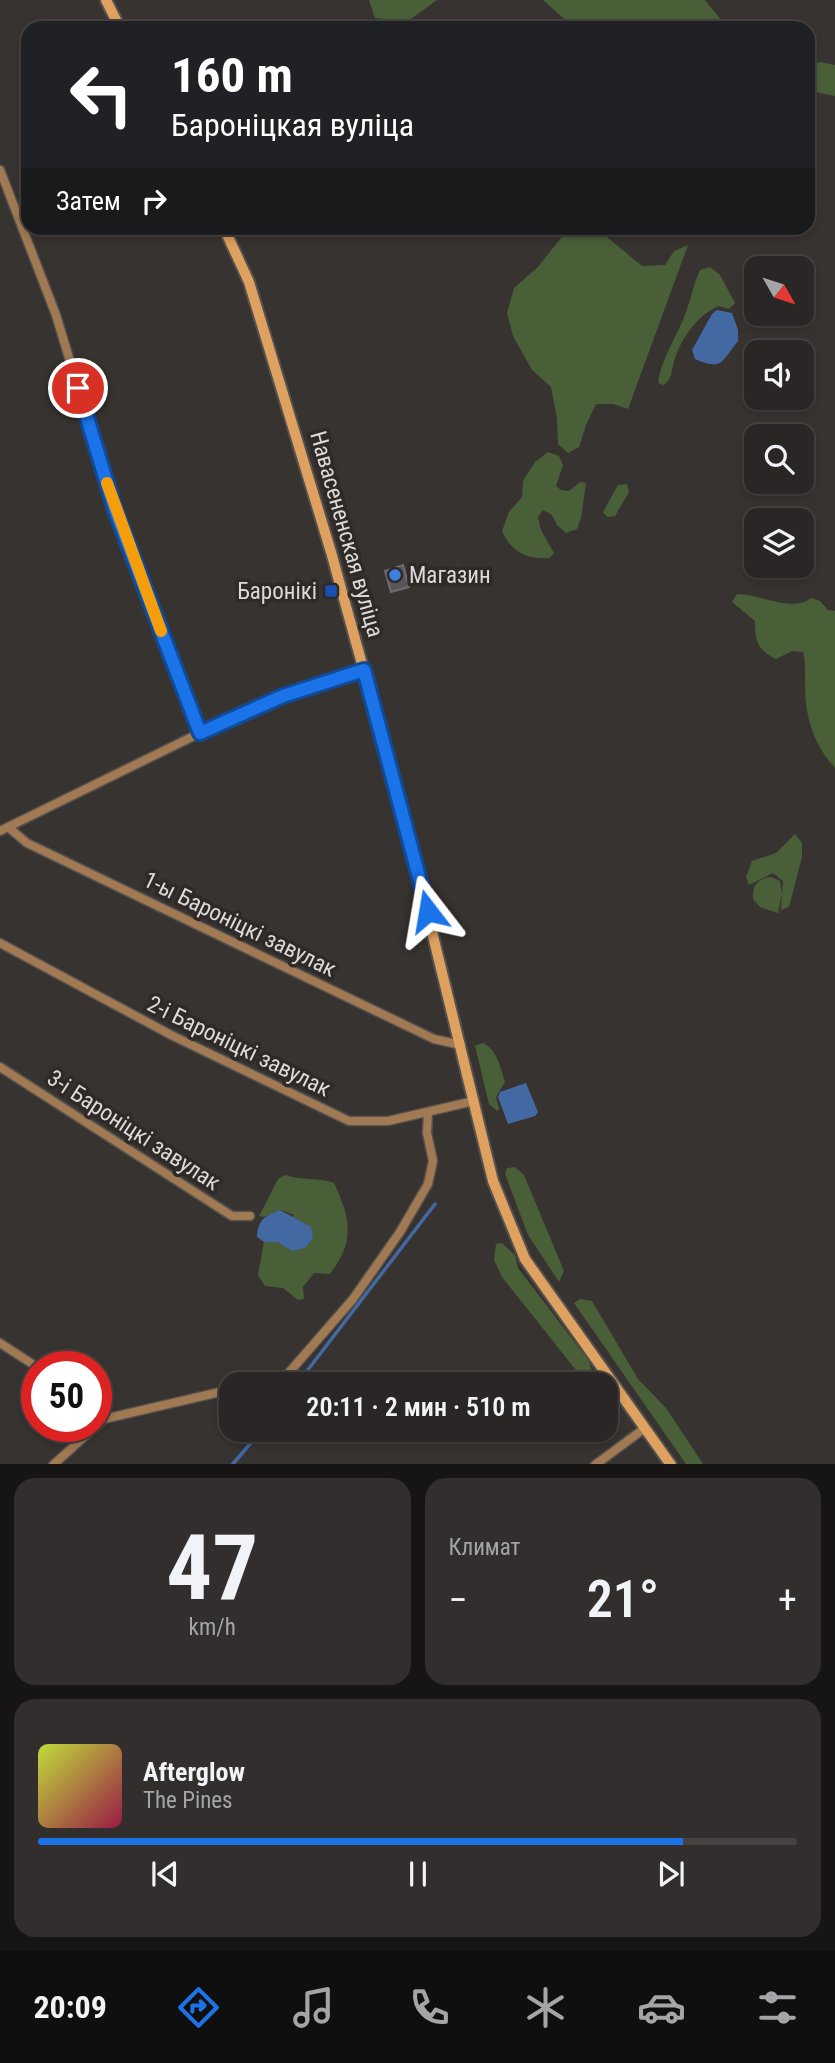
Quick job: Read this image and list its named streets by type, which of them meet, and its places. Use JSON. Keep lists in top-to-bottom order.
{
  "streets": {
    "main road": ["Навасененская вуліца"],
    "street": ["1-ы Бароніцкі завулак", "2-і Бароніцкі завулак", "3-і Бароніцкі завулак"]
  },
  "crossings": [
    ["Навасененская вуліца", "1-ы Бароніцкі завулак"],
    ["Навасененская вуліца", "2-і Бароніцкі завулак"]
  ],
  "places": {
    "other": ["Магазин"],
    "transit": ["Баронікі"]
  },
  "north": "bottom right",
  "page": {
    "turn": ["160 m", "Бароніцкая вуліца"],
    "then": "Затем",
    "limit": "50",
    "trip": "20:11 · 2 мин · 510 m",
    "tile": [
      ["47", "km/h"],
      "Климат"
    ],
    "heat": ["−", "21°", "+"],
    "song": ["Afterglow", "The Pines"],
    "tabs": "20:09"
  }
}
